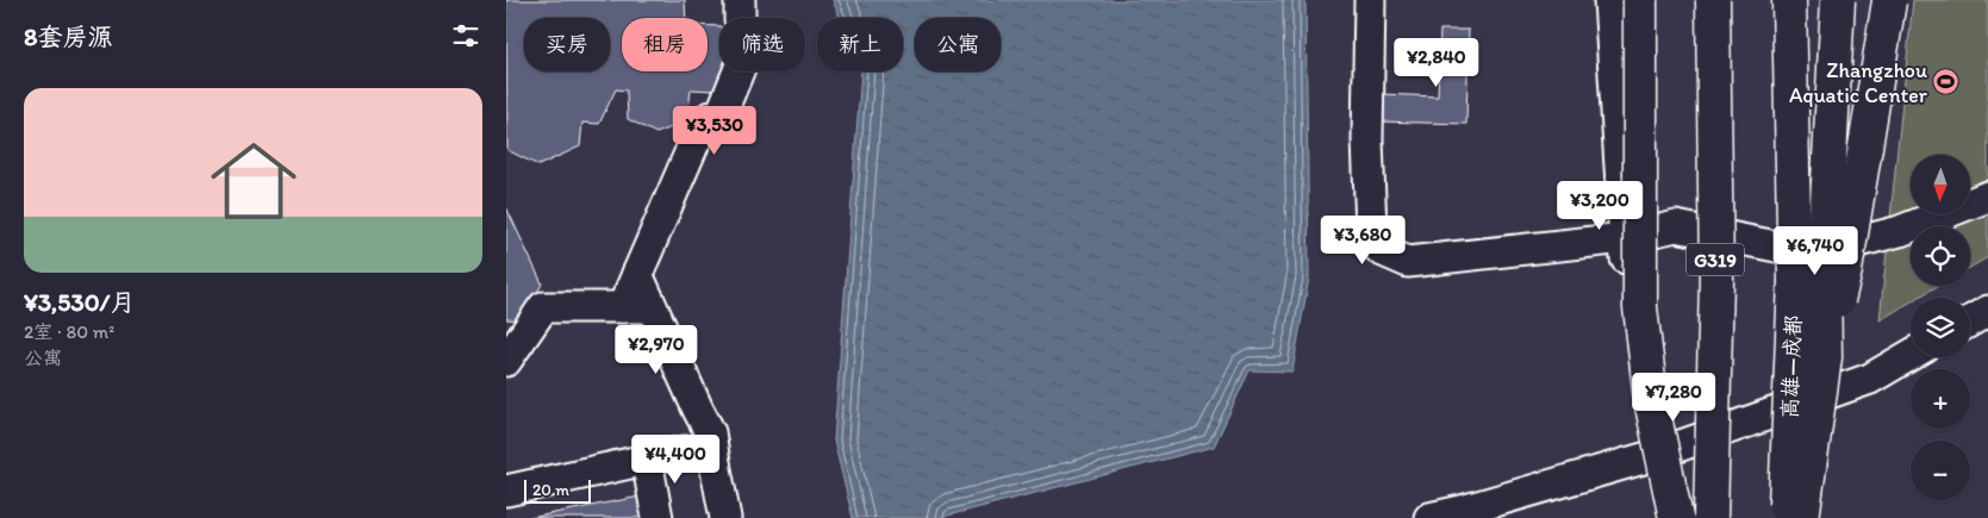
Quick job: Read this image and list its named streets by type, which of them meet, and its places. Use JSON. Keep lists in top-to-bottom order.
{
  "streets": {
    "highway": ["G319", "高雄—成都"]
  },
  "places": {
    "sports": ["Zhangzhou Aquatic Center"]
  },
  "scale_bar": "20 m",
  "north": "bottom",
  "page": {
    "heading": "8套房源",
    "chip": [
      "买房",
      "租房",
      "筛选",
      "新上",
      "公寓"
    ],
    "price": [
      "¥2,840",
      "¥3,530",
      "¥3,200",
      "¥3,680",
      "¥6,740",
      "¥2,970",
      "¥7,280",
      "¥4,400"
    ],
    "list": [
      {
        "name": "¥3,530/月",
        "note": "2室 · 80 m² · 公寓"
      }
    ],
    "map_buttons": ["+", "−"],
    "scale": "20 m"
  }
}
